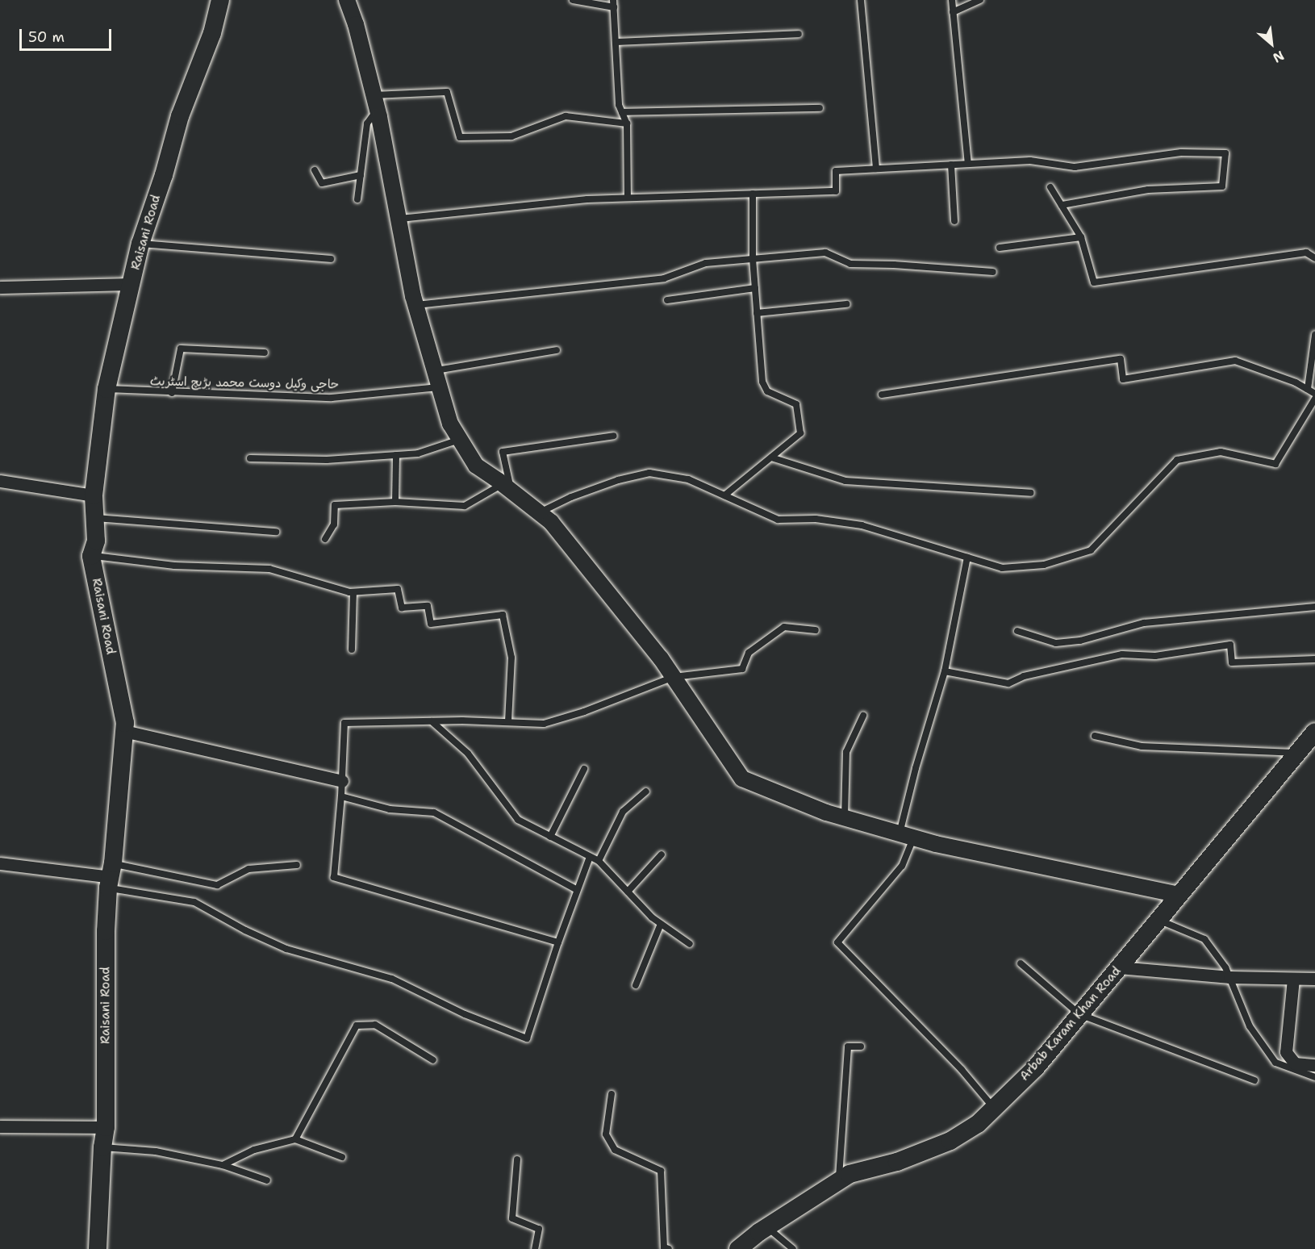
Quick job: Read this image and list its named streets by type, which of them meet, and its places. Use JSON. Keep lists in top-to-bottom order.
{
  "streets": {
    "main road": ["Raisani Road", "Arbab Karam Khan Road"],
    "lane": ["حاجی وکیل دوست محمد بڑیچ اسٹریٹ"]
  },
  "crossings": [
    ["Raisani Road", "حاجی وکیل دوست محمد بڑیچ اسٹریٹ"]
  ],
  "scale_bar": "50 m",
  "north": "bottom right"
}
